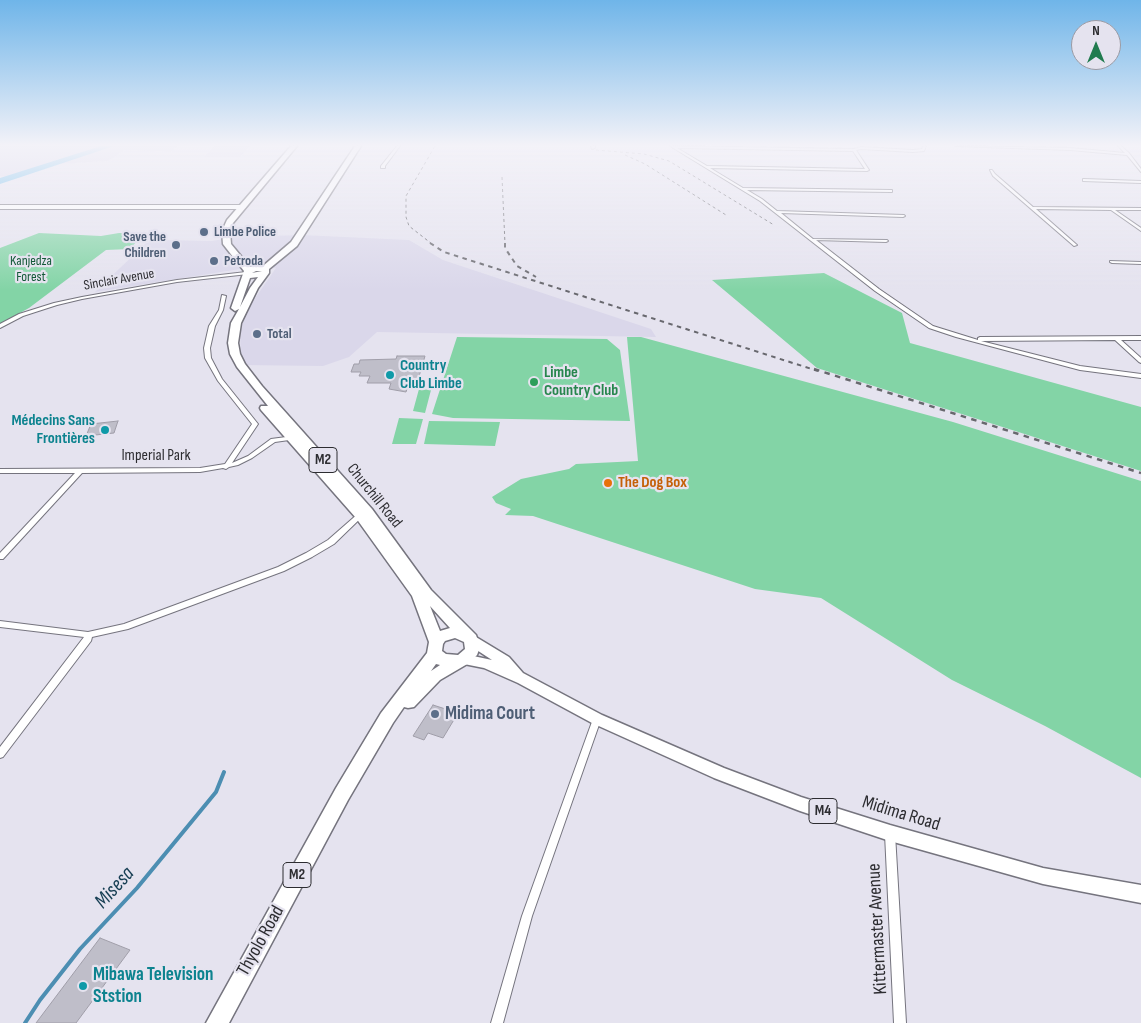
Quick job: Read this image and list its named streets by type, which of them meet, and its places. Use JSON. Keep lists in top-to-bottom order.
{
  "streets": {
    "highway": ["M2", "Churchill Road", "Thyolo Road"],
    "main road": ["M4", "Midima Road"],
    "street": ["Sinclair Avenue", "Imperial Park", "Kittermaster Avenue"]
  },
  "crossings": [
    ["Sinclair Avenue", "Churchill Road"],
    ["Imperial Park", "Churchill Road"],
    ["Churchill Road", "Midima Road"],
    ["Churchill Road", "Thyolo Road"],
    ["Midima Road", "Kittermaster Avenue"],
    ["Midima Road", "Thyolo Road"]
  ],
  "water": ["Misesa"],
  "parks": ["Kanjedza Forest"],
  "places": [
    "Limbe Police",
    "Save the Children",
    "Petroda",
    "Total",
    "Country Club Limbe",
    "Limbe Country Club",
    "Médecins Sans Frontières",
    "The Dog Box",
    "Midima Court",
    "Mibawa Television Ststion"
  ],
  "north": "top"
}
